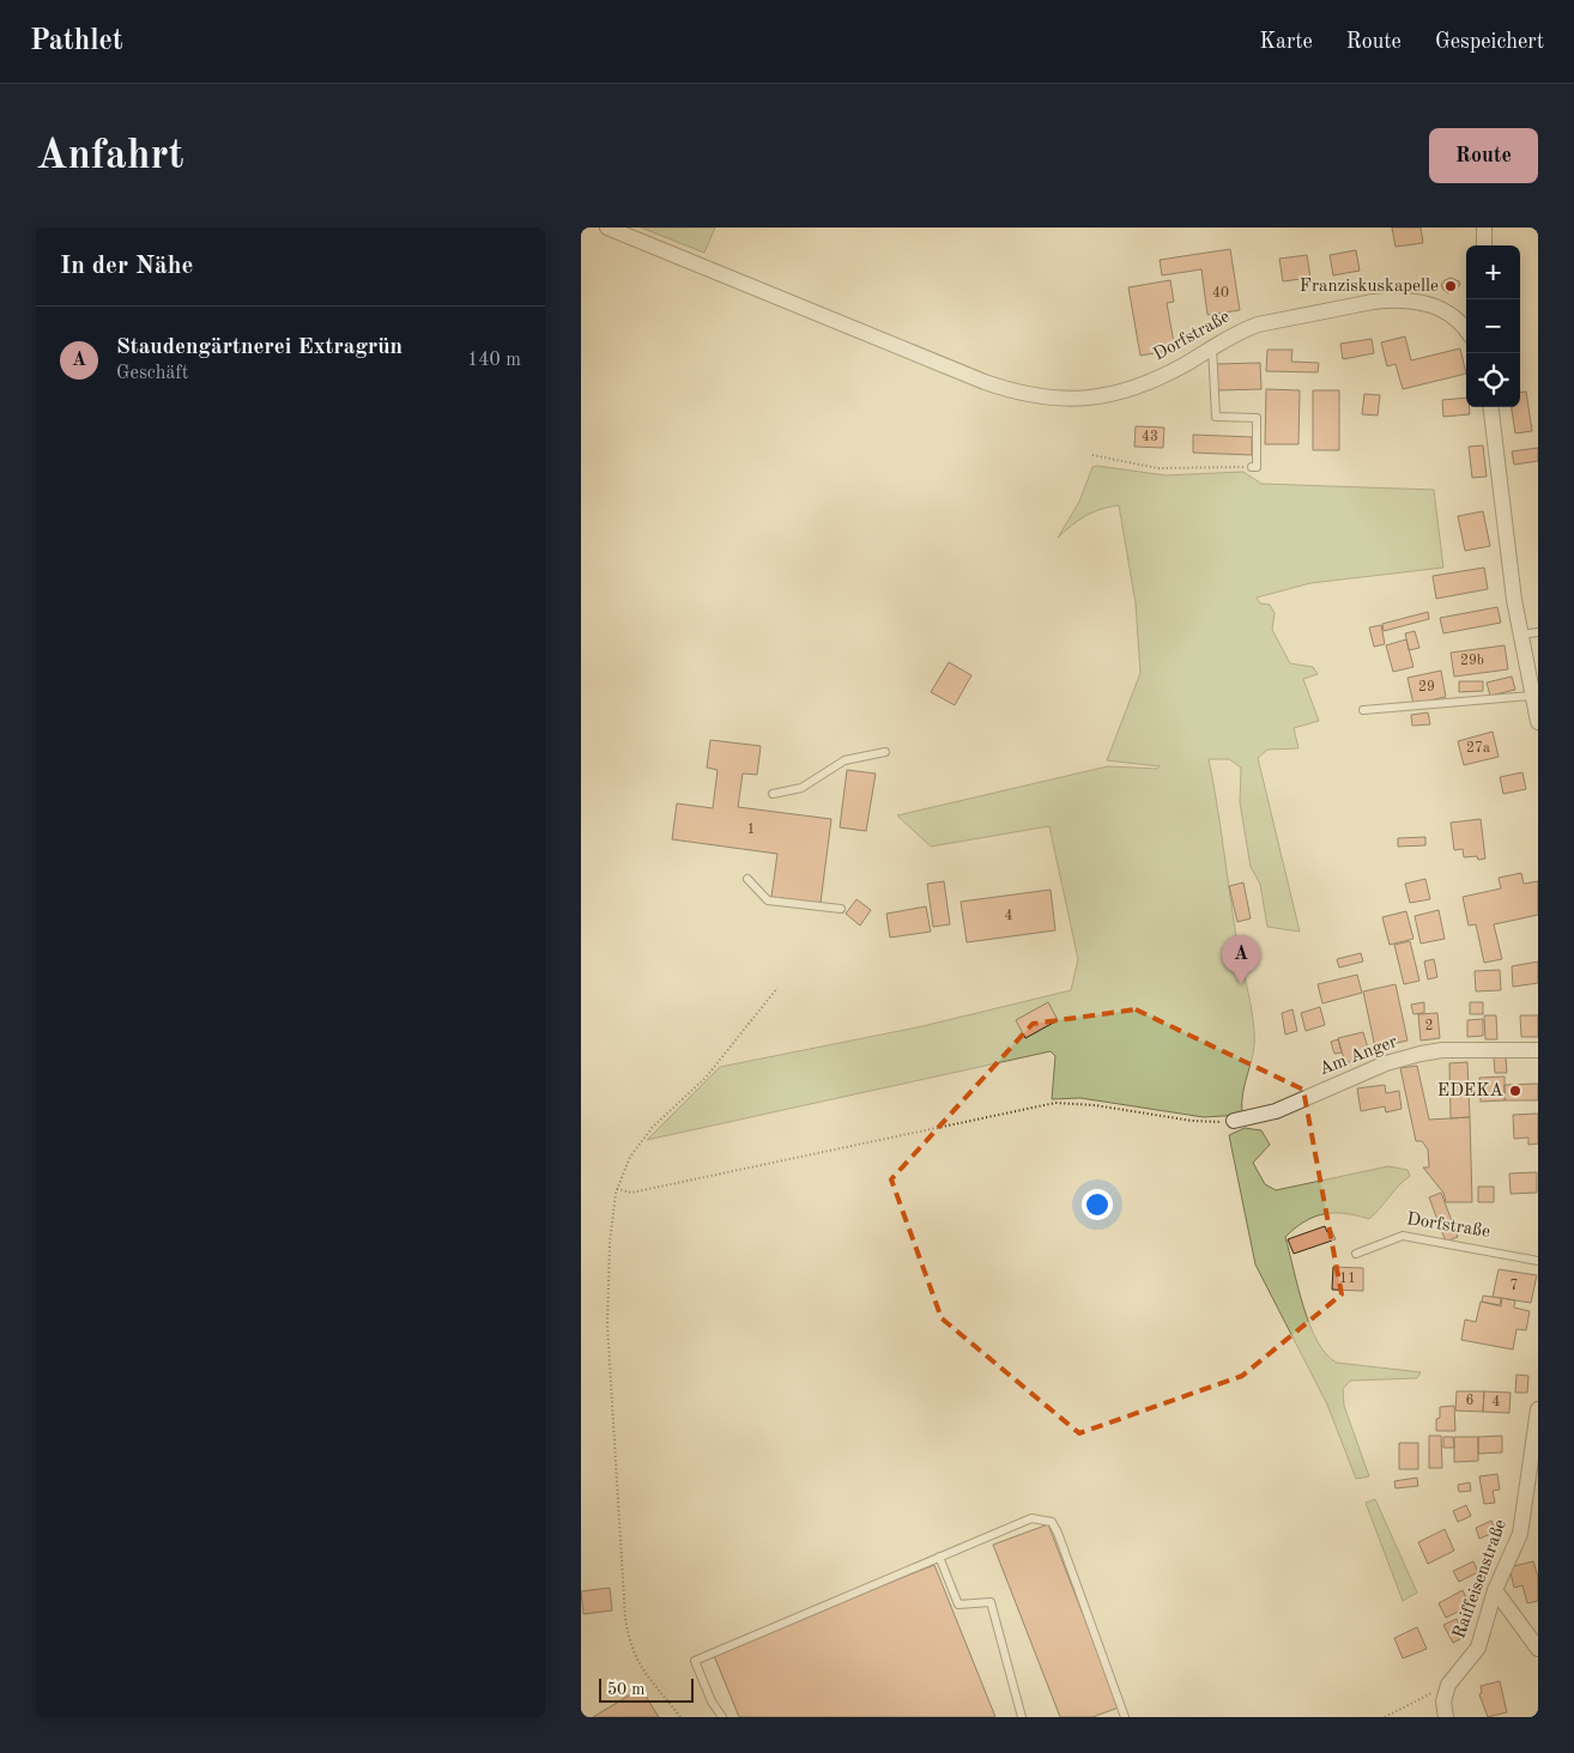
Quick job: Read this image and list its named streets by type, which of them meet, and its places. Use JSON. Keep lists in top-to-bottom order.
{
  "streets": {
    "street": ["Dorfstraße", "Am Anger", "Raiffeisenstraße"]
  },
  "places": ["Franziskuskapelle", "EDEKA"],
  "house_numbers": [
    "40",
    "43",
    "29b",
    "29",
    "27a",
    "1",
    "4",
    "2",
    "11",
    "7",
    "6",
    "4"
  ],
  "scale_bar": "50 m",
  "page": {
    "header": "Pathlet",
    "nav": ["Karte", "Route", "Gespeichert"],
    "buttons": "Route",
    "title": "Anfahrt",
    "heading": "In der Nähe",
    "map_buttons": ["+", "−"],
    "list": [
      {
        "mark": "A",
        "name": "Staudengärtnerei Extragrün",
        "note": "Geschäft",
        "value": "140 m"
      }
    ],
    "pins": "A",
    "scale": "50 m"
  }
}
